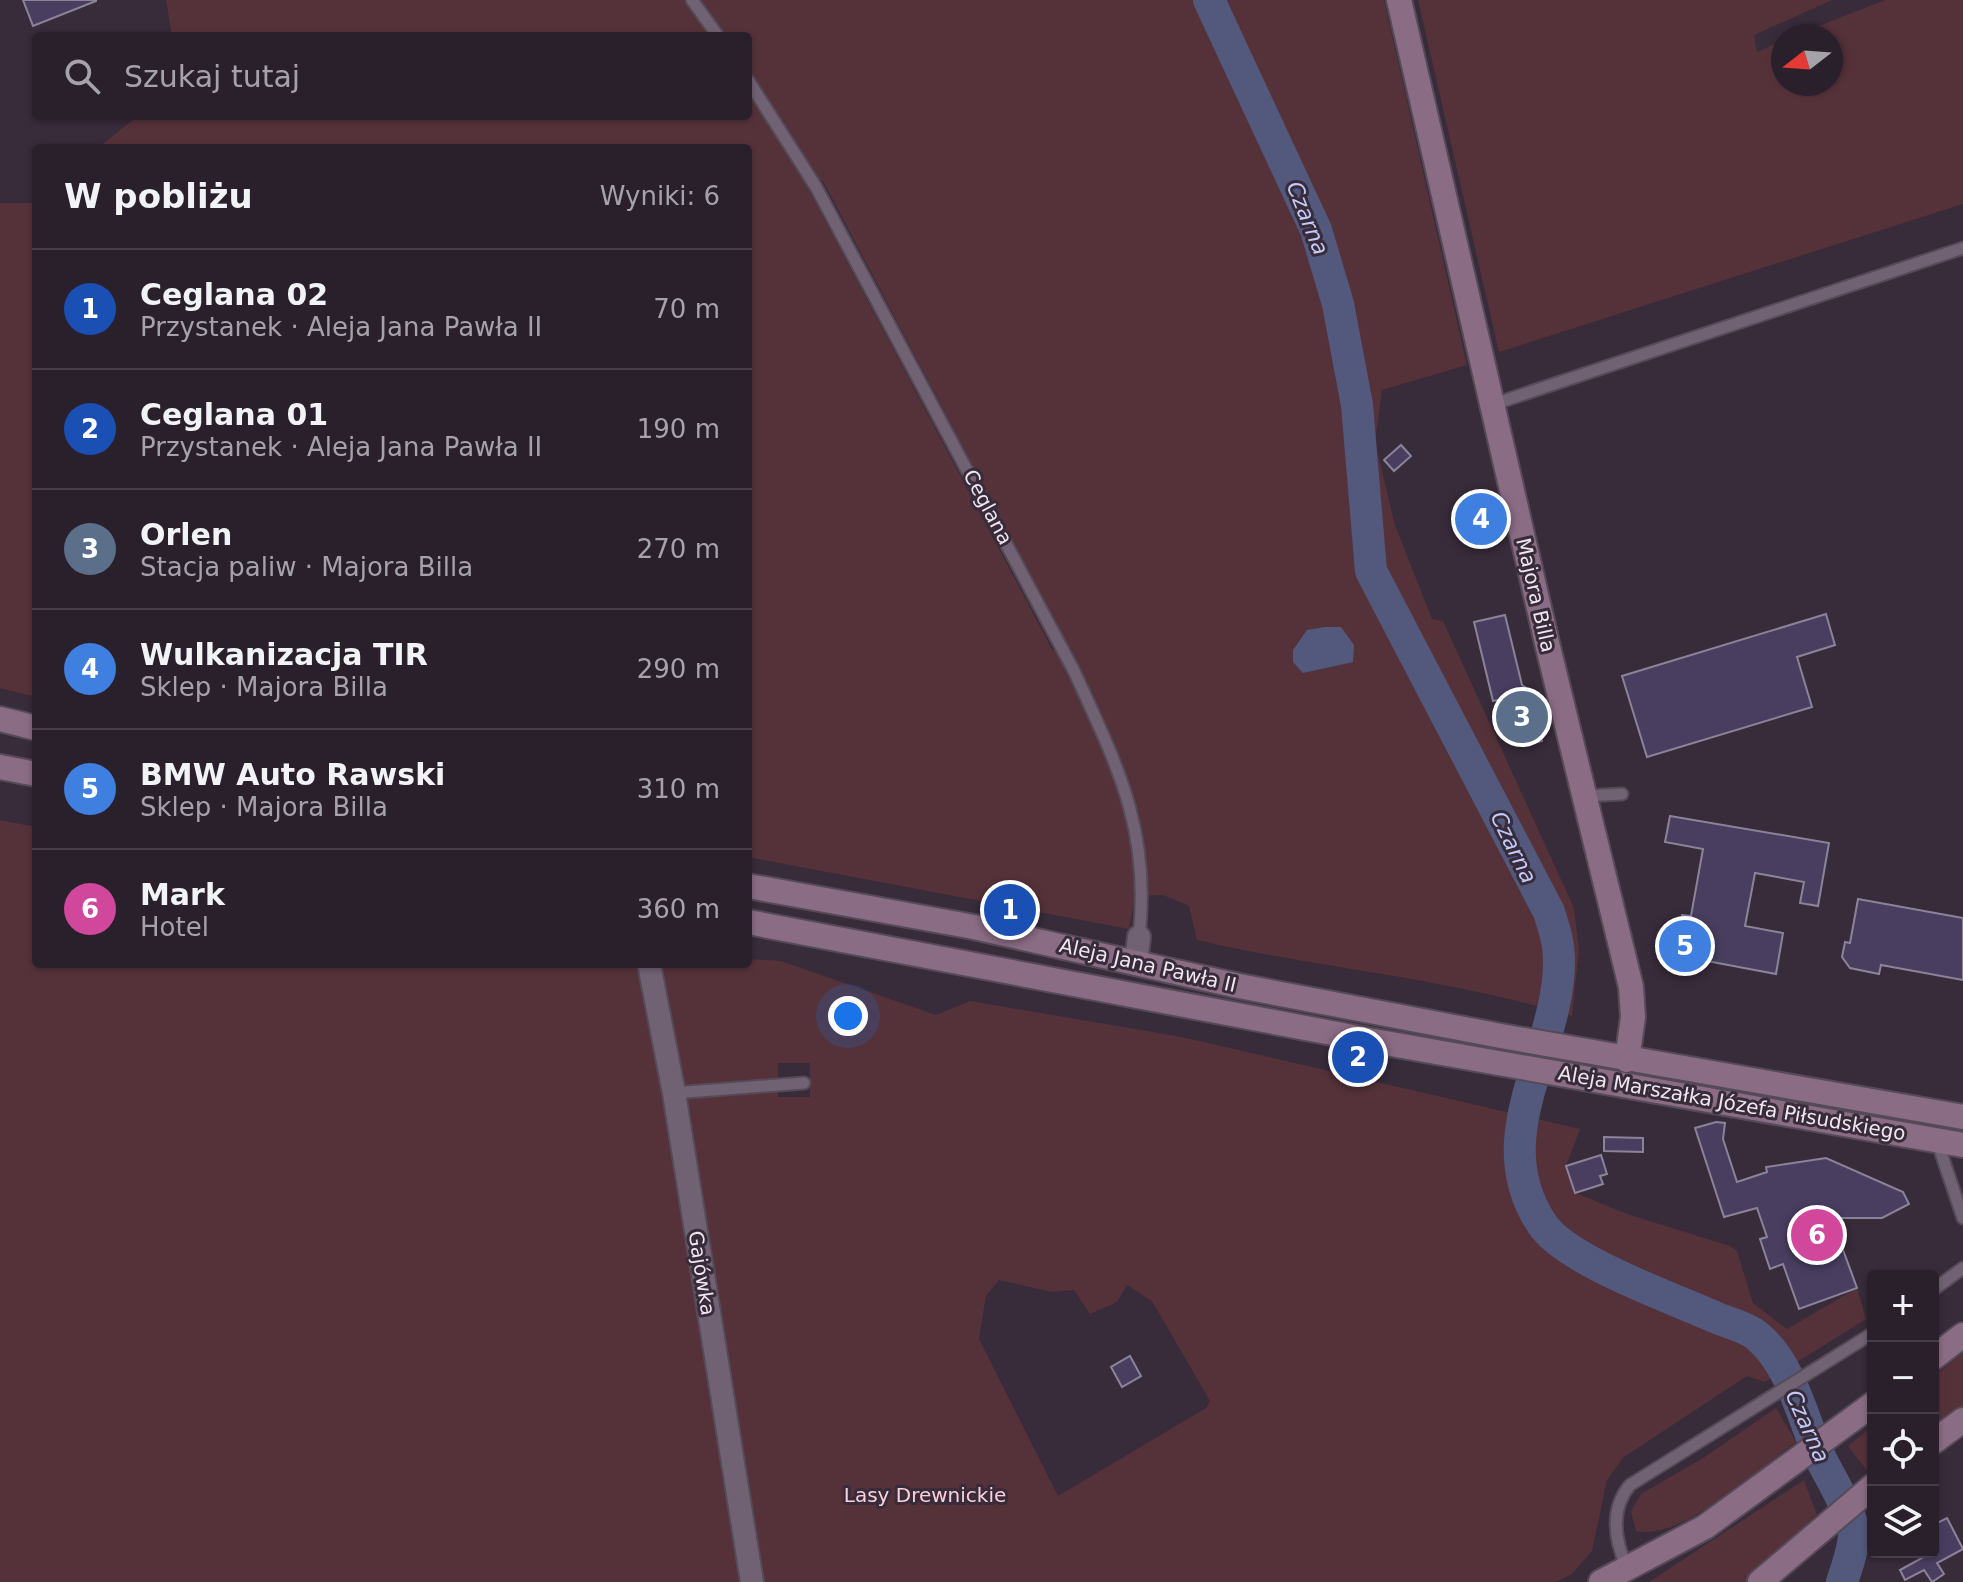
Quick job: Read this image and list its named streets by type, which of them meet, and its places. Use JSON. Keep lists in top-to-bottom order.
{
  "streets": {
    "main road": ["Majora Billa", "Aleja Jana Pawła II", "Aleja Marszałka Józefa Piłsudskiego"],
    "street": ["Ceglana", "Gajówka"]
  },
  "crossings": [
    ["Ceglana", "Aleja Jana Pawła II"],
    ["Majora Billa", "Aleja Marszałka Józefa Piłsudskiego"],
    ["Aleja Jana Pawła II", "Aleja Marszałka Józefa Piłsudskiego"]
  ],
  "water": ["Czarna"],
  "parks": ["Lasy Drewnickie"],
  "north": "left",
  "page": {
    "search": "Szukaj tutaj",
    "heading": ["W pobliżu", "Wyniki: 6"],
    "list": [
      {
        "mark": "1",
        "name": "Ceglana 02",
        "note": "Przystanek · Aleja Jana Pawła II",
        "value": "70 m"
      },
      {
        "mark": "2",
        "name": "Ceglana 01",
        "note": "Przystanek · Aleja Jana Pawła II",
        "value": "190 m"
      },
      {
        "mark": "3",
        "name": "Orlen",
        "note": "Stacja paliw · Majora Billa",
        "value": "270 m"
      },
      {
        "mark": "4",
        "name": "Wulkanizacja TIR",
        "note": "Sklep · Majora Billa",
        "value": "290 m"
      },
      {
        "mark": "5",
        "name": "BMW Auto Rawski",
        "note": "Sklep · Majora Billa",
        "value": "310 m"
      },
      {
        "mark": "6",
        "name": "Mark",
        "note": "Hotel",
        "value": "360 m"
      }
    ],
    "pins": [
      "4",
      "3",
      "1",
      "5",
      "2",
      "6"
    ],
    "map_buttons": ["+", "−"]
  }
}
